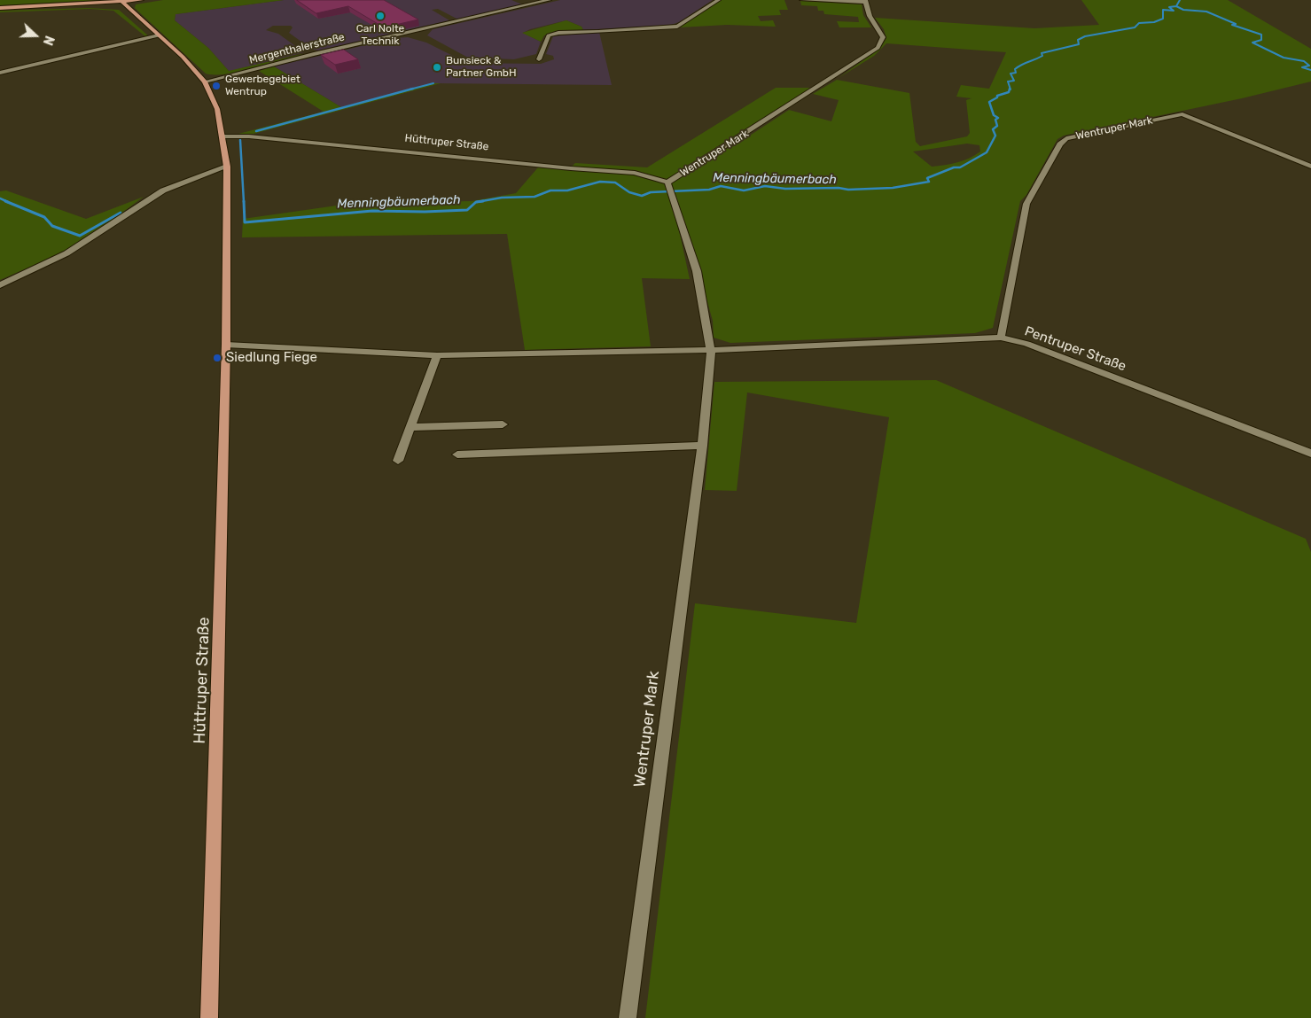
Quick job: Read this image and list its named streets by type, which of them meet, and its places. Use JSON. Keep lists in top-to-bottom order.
{
  "streets": {
    "main road": ["Hüttruper Straße"],
    "street": ["Mergenthalerstraße", "Wentruper Mark", "Pentruper Straße"]
  },
  "crossings": [
    ["Mergenthalerstraße", "Hüttruper Straße"],
    ["Wentruper Mark", "Hüttruper Straße"],
    ["Wentruper Mark", "Pentruper Straße"]
  ],
  "water": ["Menningbäumerbach"],
  "places": [
    "Carl Nolte Technik",
    "Bunsieck & Partner GmbH",
    "Gewerbegebiet Wentrup",
    "Siedlung Fiege"
  ],
  "north": "right"
}
